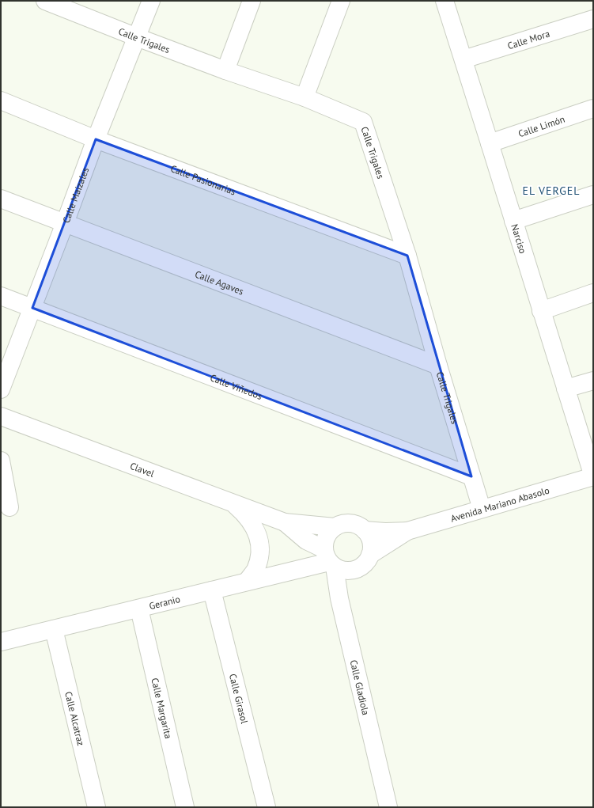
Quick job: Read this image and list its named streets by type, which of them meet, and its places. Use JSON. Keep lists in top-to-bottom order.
{
  "streets": {
    "street": [
      "Calle Mora",
      "Calle Trigales",
      "Calle Limón",
      "Calle Pasionarias",
      "Calle Maizales",
      "Narciso",
      "Calle Agaves",
      "Calle Viñedos",
      "Clavel",
      "Avenida Mariano Abasolo",
      "Geranio",
      "Calle Gladiola",
      "Calle Girasol",
      "Calle Margarita",
      "Calle Alcatraz"
    ]
  },
  "crossings": [
    ["Calle Mora", "Narciso"],
    ["Calle Trigales", "Calle Pasionarias"],
    ["Calle Trigales", "Calle Maizales"],
    ["Calle Trigales", "Calle Agaves"],
    ["Calle Trigales", "Calle Viñedos"],
    ["Calle Trigales", "Avenida Mariano Abasolo"],
    ["Calle Limón", "Narciso"],
    ["Calle Pasionarias", "Calle Maizales"],
    ["Calle Maizales", "Calle Agaves"],
    ["Calle Maizales", "Calle Viñedos"],
    ["Narciso", "Avenida Mariano Abasolo"],
    ["Geranio", "Calle Gladiola"],
    ["Geranio", "Calle Girasol"],
    ["Geranio", "Calle Margarita"],
    ["Geranio", "Calle Alcatraz"]
  ],
  "districts": ["EL VERGEL"]
}
